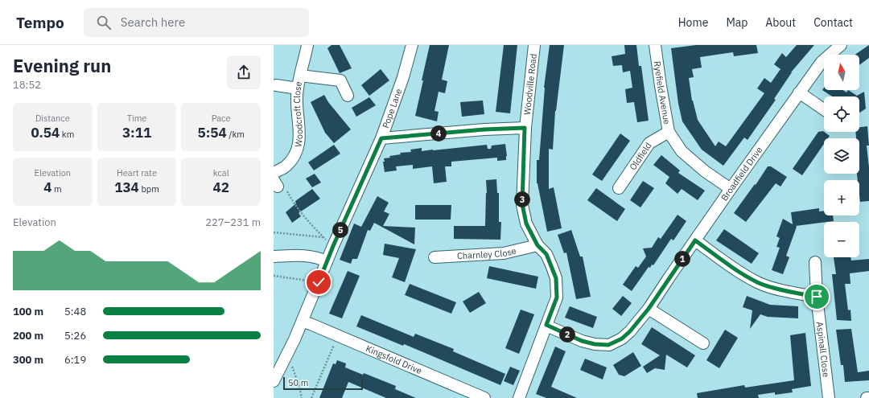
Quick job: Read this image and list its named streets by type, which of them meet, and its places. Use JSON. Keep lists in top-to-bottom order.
{
  "streets": {
    "street": [
      "Woodville Road",
      "Ryefield Avenue",
      "Pope Lane",
      "Woodcroft Close",
      "Oldfield",
      "Broadfield Drive",
      "Charnley Close",
      "Aspinall Close",
      "Kingsfold Drive"
    ]
  },
  "crossings": [
    ["Woodville Road", "Broadfield Drive"],
    ["Woodville Road", "Charnley Close"],
    ["Ryefield Avenue", "Oldfield"],
    ["Ryefield Avenue", "Broadfield Drive"],
    ["Pope Lane", "Kingsfold Drive"]
  ],
  "scale_bar": "50 m",
  "north": "top",
  "page": {
    "header": "Tempo",
    "search": "Search here",
    "nav": [
      "Home",
      "Map",
      "About",
      "Contact"
    ],
    "heading": ["Evening run", "18:52"],
    "map_buttons": ["+", "−"],
    "stats": [
      ["Distance", "0.54 km"],
      ["Time", "3:11"],
      ["Pace", "5:54 /km"],
      ["Elevation", "4 m"],
      ["Heart rate", "134 bpm"],
      ["kcal", "42"]
    ],
    "pins": [
      "4",
      "3",
      "5",
      "1",
      "2"
    ],
    "chart": ["Elevation", "227–231 m"],
    "list": [
      {
        "name": "100 m",
        "note": "5:48"
      },
      {
        "name": "200 m",
        "note": "5:26"
      },
      {
        "name": "300 m",
        "note": "6:19"
      }
    ],
    "scale": "50 m"
  }
}
